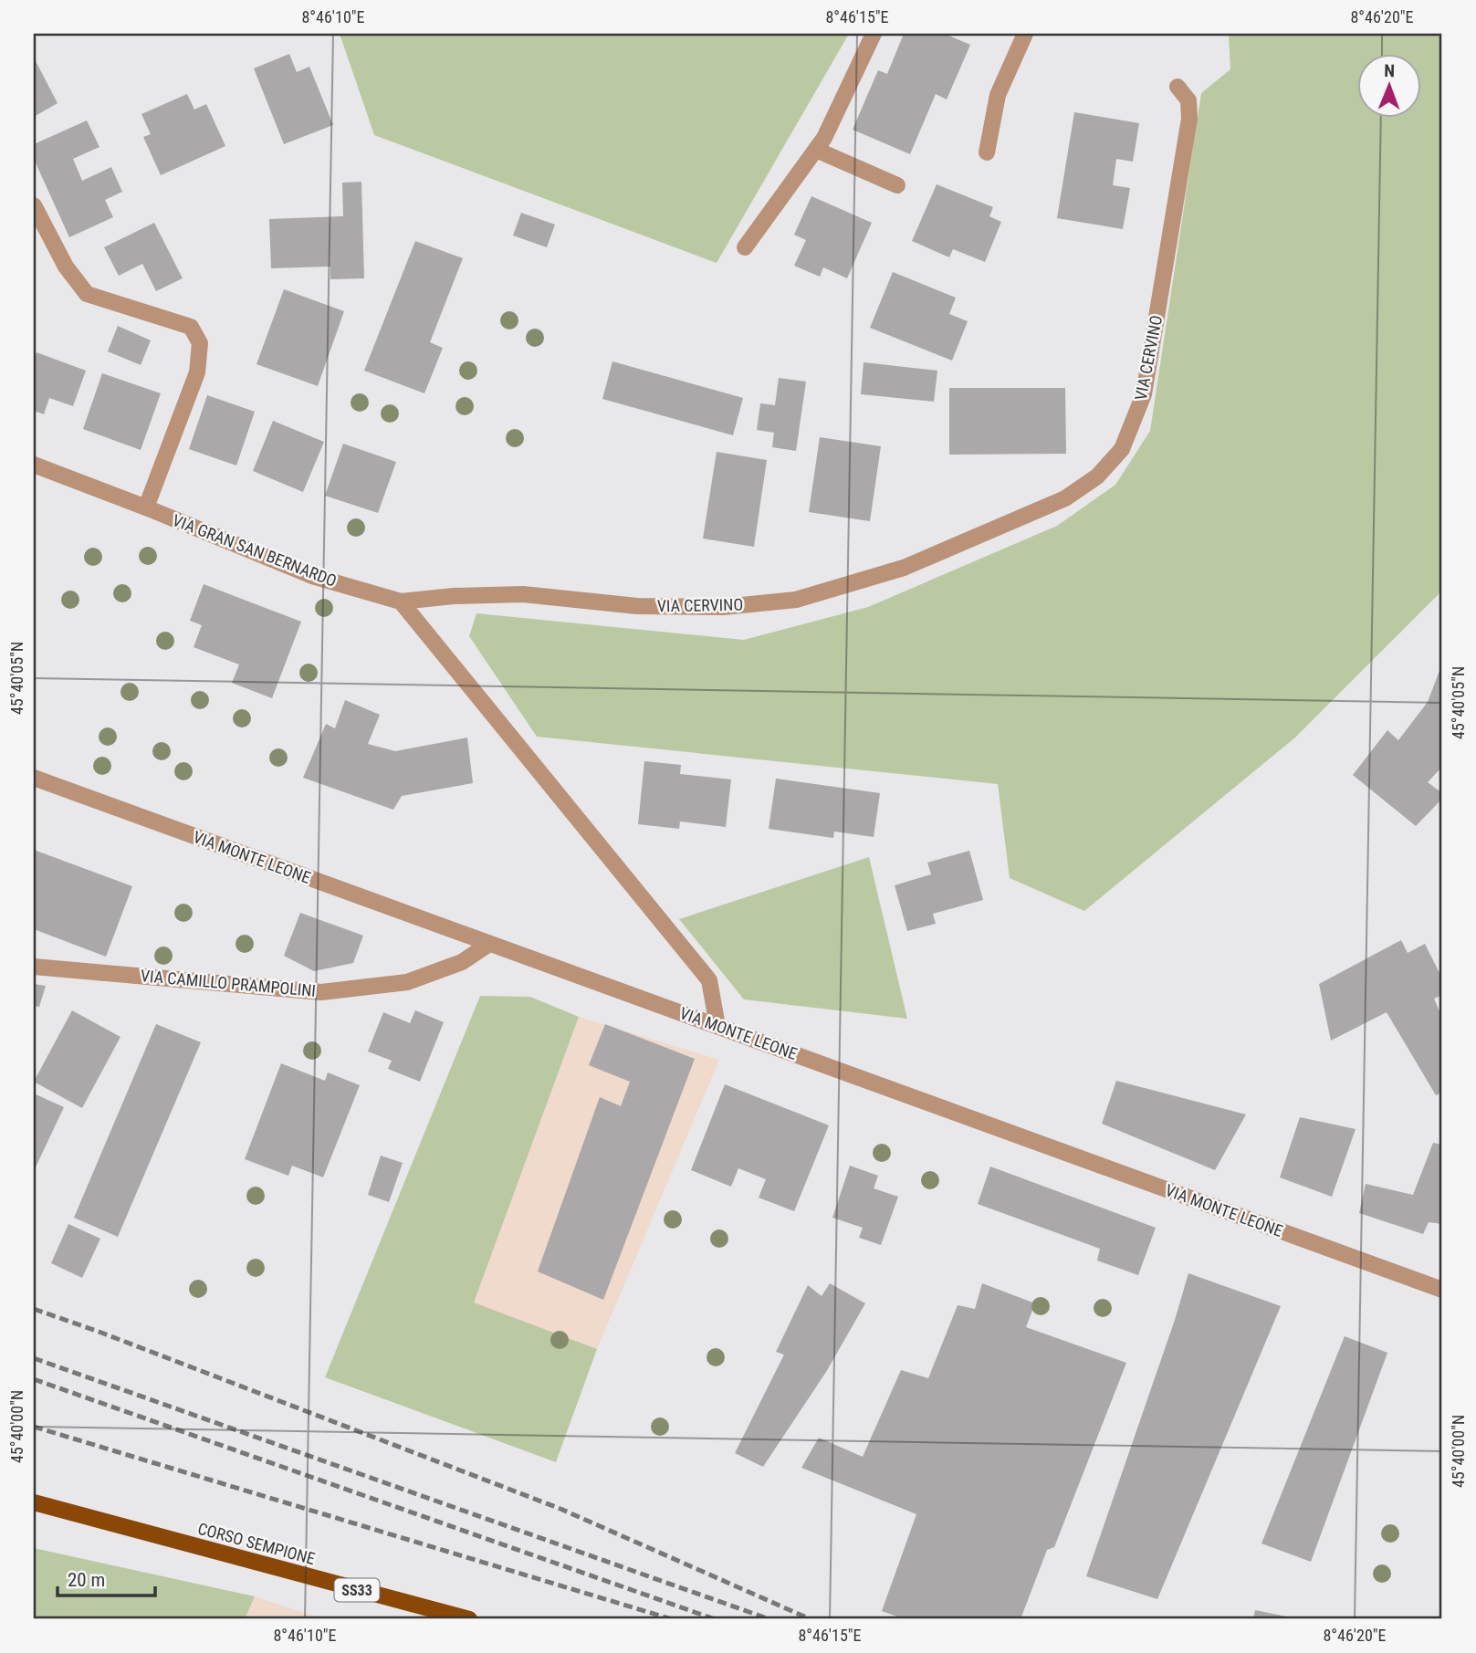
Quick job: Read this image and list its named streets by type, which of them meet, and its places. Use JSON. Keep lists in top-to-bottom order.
{
  "streets": {
    "main road": ["CORSO SEMPIONE", "SS33"],
    "street": [
      "VIA CERVINO",
      "VIA GRAN SAN BERNARDO",
      "VIA MONTE LEONE",
      "VIA CAMILLO PRAMPOLINI"
    ]
  },
  "crossings": [
    ["VIA CERVINO", "VIA GRAN SAN BERNARDO"],
    ["VIA MONTE LEONE", "VIA CAMILLO PRAMPOLINI"]
  ],
  "scale_bar": "20 m",
  "north": "top",
  "coordinates": [
    "8°46'10\"E",
    "8°46'15\"E",
    "8°46'20\"E",
    "45°40'05\"N",
    "45°40'00\"N"
  ]
}
